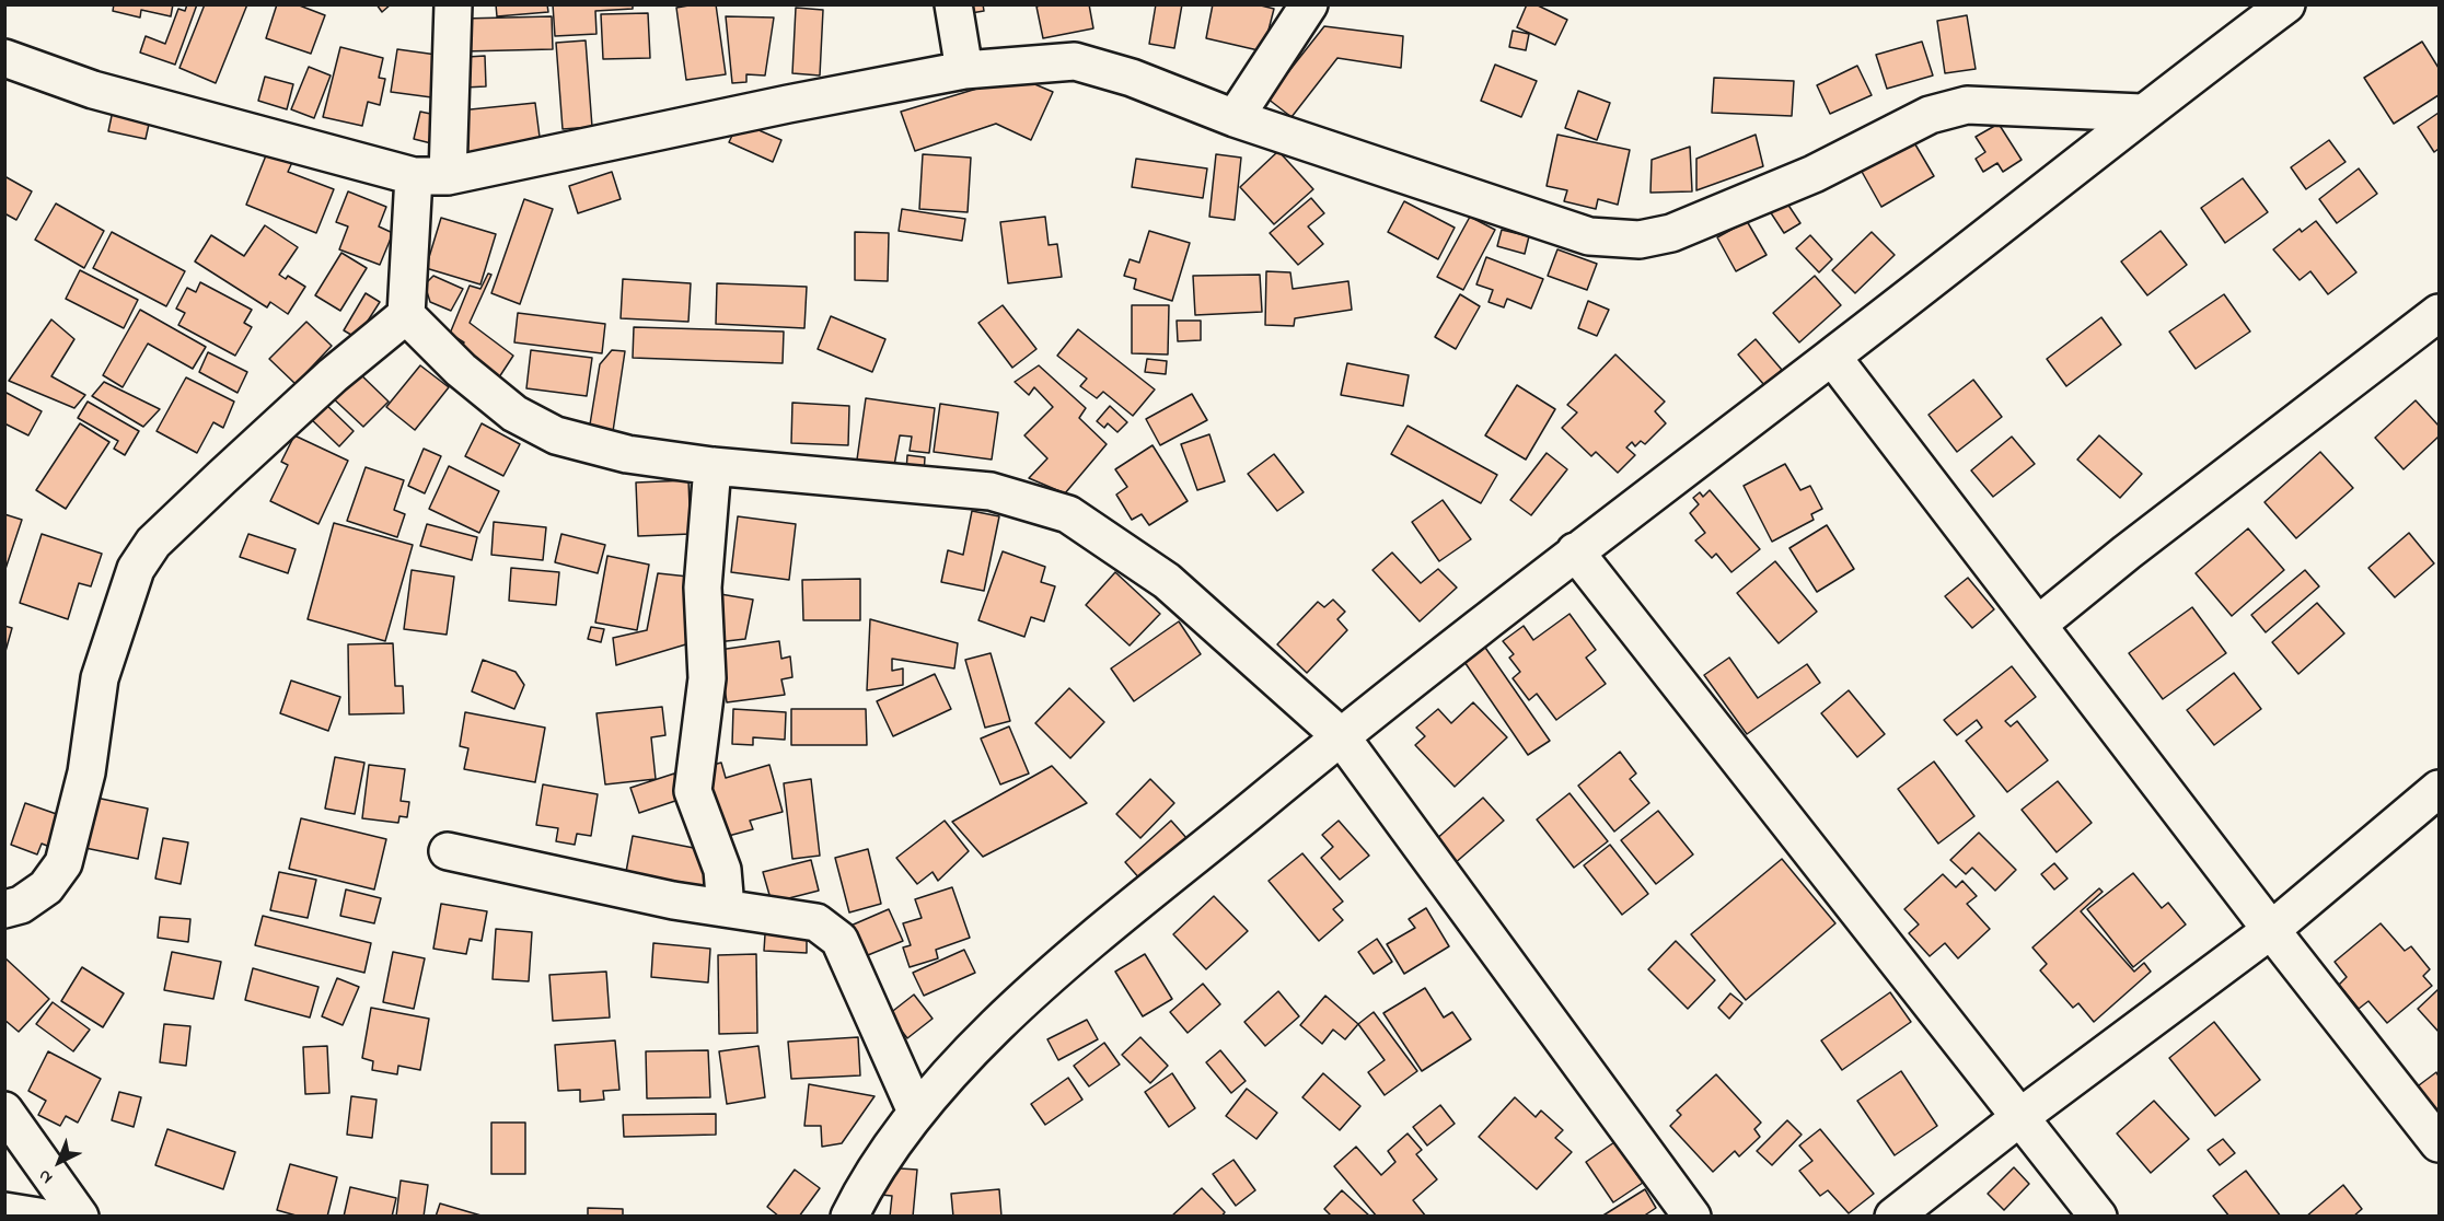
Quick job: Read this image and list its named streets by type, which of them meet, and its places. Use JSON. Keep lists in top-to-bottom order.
{
  "north": "bottom left"
}
